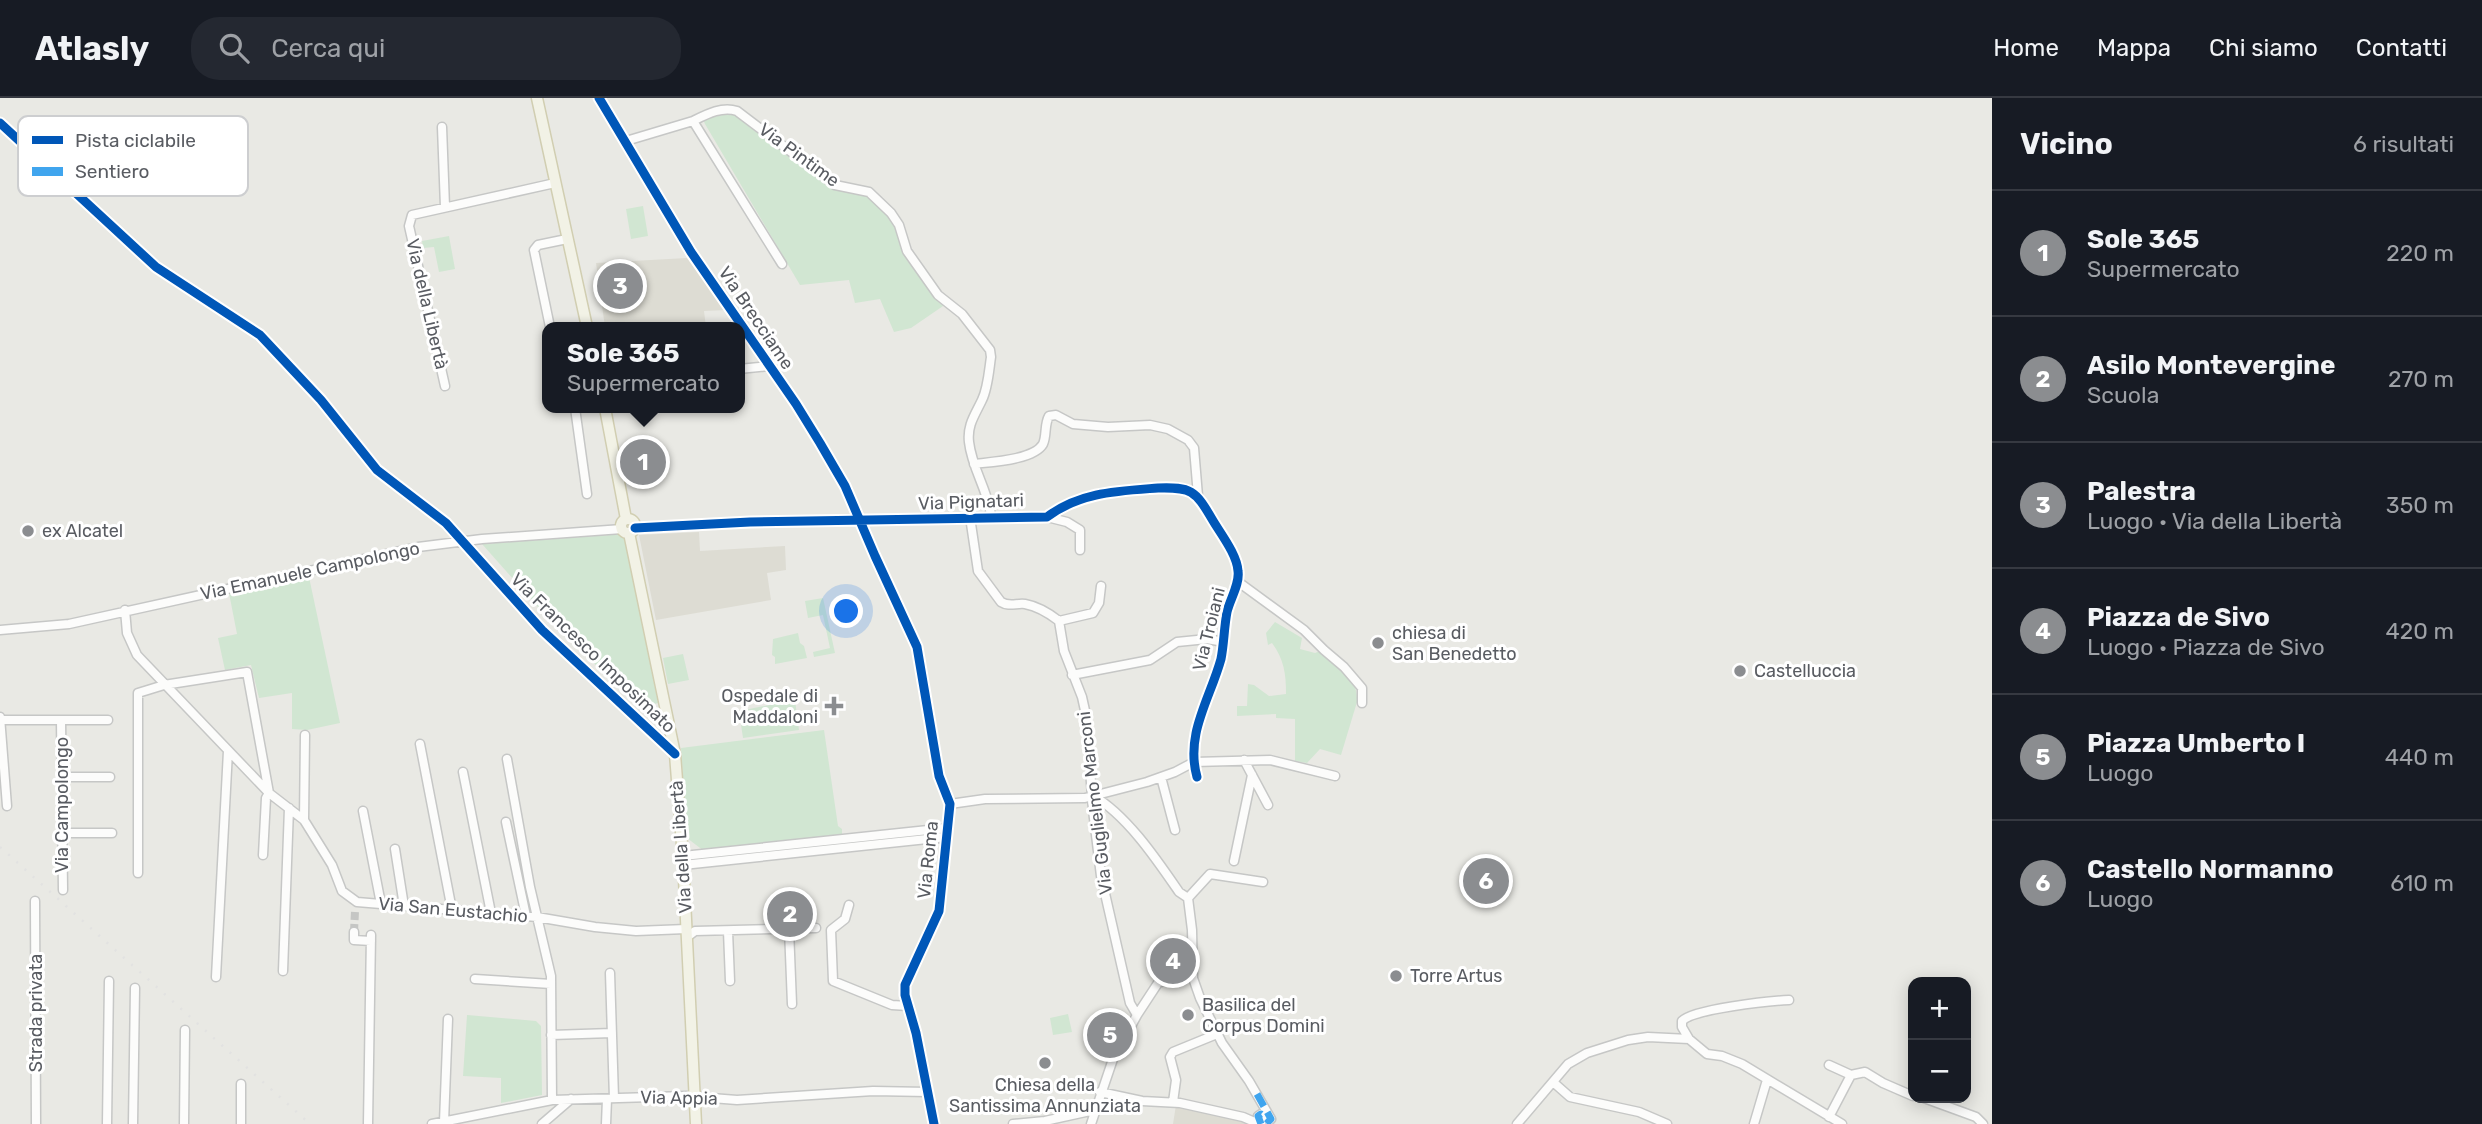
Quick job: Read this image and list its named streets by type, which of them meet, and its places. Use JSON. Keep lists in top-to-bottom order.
{
  "streets": {
    "main road": ["Via della Libertà"],
    "street": [
      "Via Pintime",
      "Via Brecciame",
      "Via Pignatari",
      "Via Emanuele Campolongo",
      "Via Troiani",
      "Via Francesco Imposimato",
      "Via Guglielmo Marconi",
      "Via Campolongo",
      "Via Roma",
      "Via San Eustachio",
      "Strada privata",
      "Via Appia"
    ]
  },
  "crossings": [
    ["Via Pintime", "Via Brecciame"],
    ["Via Pintime", "Via Pignatari"],
    ["Via della Libertà", "Via Emanuele Campolongo"],
    ["Via della Libertà", "Via Francesco Imposimato"],
    ["Via della Libertà", "Via Appia"],
    ["Via Brecciame", "Via Pignatari"],
    ["Via Brecciame", "Via Emanuele Campolongo"],
    ["Via Brecciame", "Via Roma"],
    ["Via Pignatari", "Via Emanuele Campolongo"],
    ["Via Pignatari", "Via Troiani"],
    ["Via Pignatari", "Via Roma"],
    ["Via Emanuele Campolongo", "Via Francesco Imposimato"],
    ["Via Emanuele Campolongo", "Via Roma"],
    ["Via Emanuele Campolongo", "Via San Eustachio"],
    ["Via Roma", "Via Appia"],
    ["Via San Eustachio", "Via Appia"]
  ],
  "places": {
    "other": [
      "ex Alcatel",
      "chiesa di San Benedetto",
      "Castelluccia",
      "Torre Artus",
      "Basilica del Corpus Domini",
      "Chiesa della Santissima Annunziata"
    ],
    "health": ["Ospedale di Maddaloni"]
  },
  "legend": ["Pista ciclabile", "Sentiero"],
  "page": {
    "header": "Atlasly",
    "search": "Cerca qui",
    "nav": [
      "Home",
      "Mappa",
      "Chi siamo",
      "Contatti"
    ],
    "heading": ["Vicino", "6 risultati"],
    "list": [
      {
        "mark": "1",
        "name": "Sole 365",
        "note": "Supermercato",
        "value": "220 m"
      },
      {
        "mark": "2",
        "name": "Asilo Montevergine",
        "note": "Scuola",
        "value": "270 m"
      },
      {
        "mark": "3",
        "name": "Palestra",
        "note": "Luogo · Via della Libertà",
        "value": "350 m"
      },
      {
        "mark": "4",
        "name": "Piazza de Sivo",
        "note": "Luogo · Piazza de Sivo",
        "value": "420 m"
      },
      {
        "mark": "5",
        "name": "Piazza Umberto I",
        "note": "Luogo",
        "value": "440 m"
      },
      {
        "mark": "6",
        "name": "Castello Normanno",
        "note": "Luogo",
        "value": "610 m"
      }
    ],
    "pins": [
      "3",
      "1",
      "6",
      "2",
      "4",
      "5"
    ],
    "popup": ["Sole 365", "Supermercato"],
    "map_buttons": ["+", "−"]
  }
}
